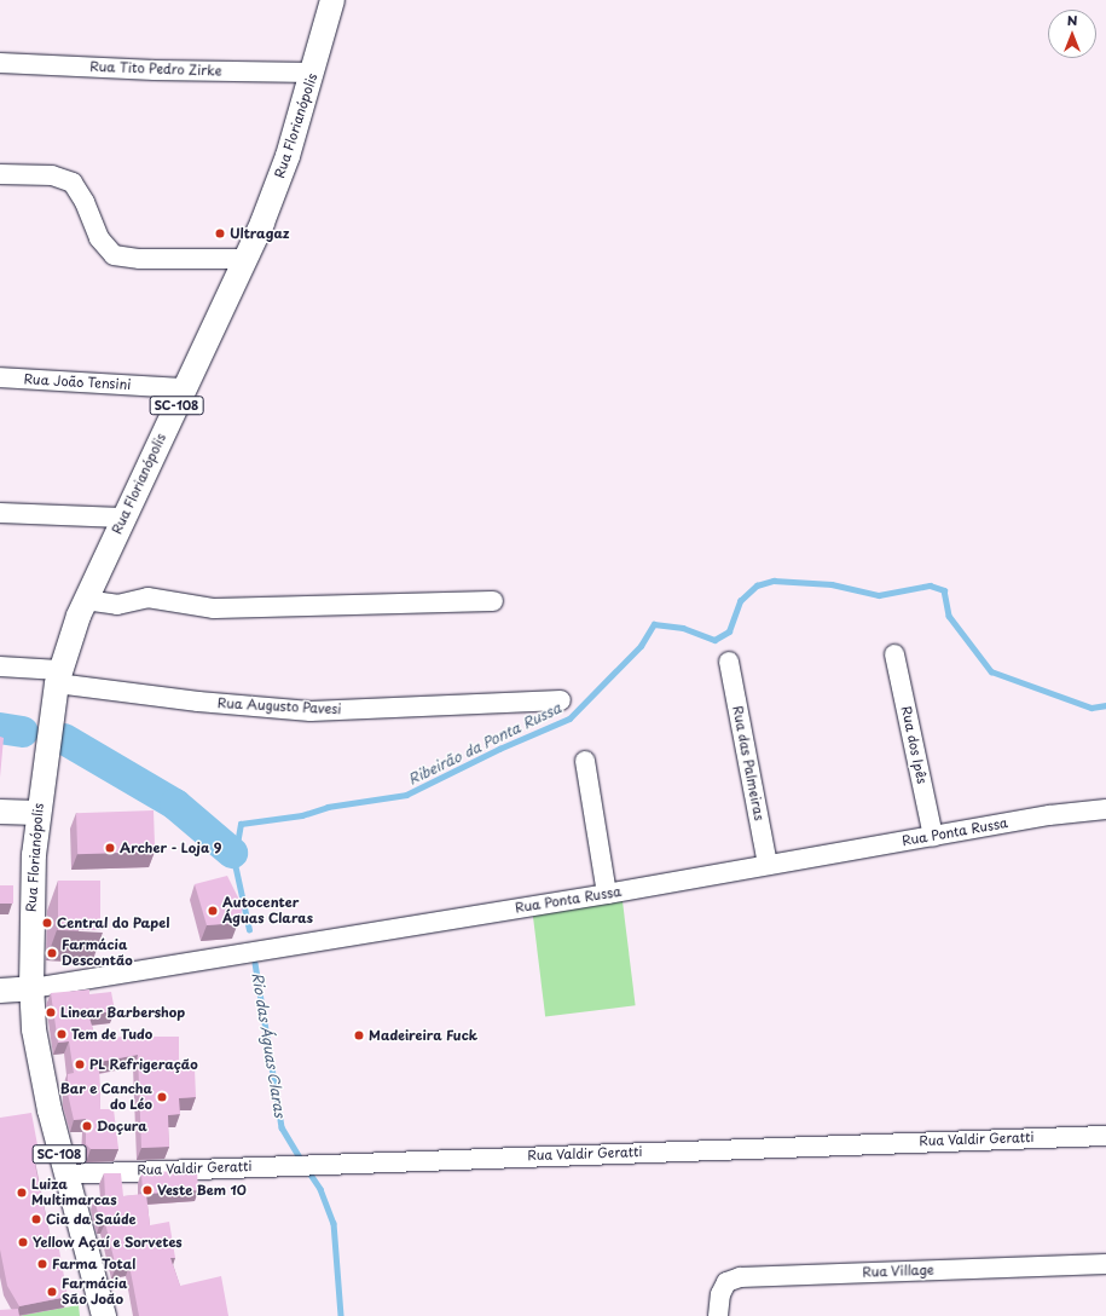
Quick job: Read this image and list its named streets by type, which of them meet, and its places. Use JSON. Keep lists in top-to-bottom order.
{
  "streets": {
    "main road": ["Rua Florianópolis", "SC-108"],
    "street": [
      "Rua Tito Pedro Zirke",
      "Rua João Tensini",
      "Rua Augusto Pavesi",
      "Rua dos Ipês",
      "Rua das Palmeiras",
      "Rua Ponta Russa",
      "Rua Valdir Geratti",
      "Rua Village"
    ]
  },
  "crossings": [
    ["Rua Tito Pedro Zirke", "Rua Florianópolis"],
    ["Rua Florianópolis", "Rua João Tensini"],
    ["Rua Florianópolis", "SC-108"],
    ["Rua Florianópolis", "Rua Augusto Pavesi"],
    ["Rua Florianópolis", "Rua Ponta Russa"],
    ["SC-108", "Rua Ponta Russa"],
    ["SC-108", "Rua Valdir Geratti"],
    ["Rua dos Ipês", "Rua Ponta Russa"],
    ["Rua das Palmeiras", "Rua Ponta Russa"]
  ],
  "water": ["Ribeirão da Ponta Russa", "Rio das Águas Claras"],
  "places": [
    "Ultragaz",
    "Archer - Loja 9",
    "Autocenter Águas Claras",
    "Central do Papel",
    "Farmácia Descontão",
    "Linear Barbershop",
    "Tem de Tudo",
    "Madeireira Fuck",
    "PL Refrigeração",
    "Bar e Cancha do Léo",
    "Doçura",
    "Veste Bem 10",
    "Luiza Multimarcas",
    "Cia da Saúde",
    "Yellow Açaí e Sorvetes",
    "Farma Total",
    "Farmácia São João"
  ],
  "north": "top"
}
